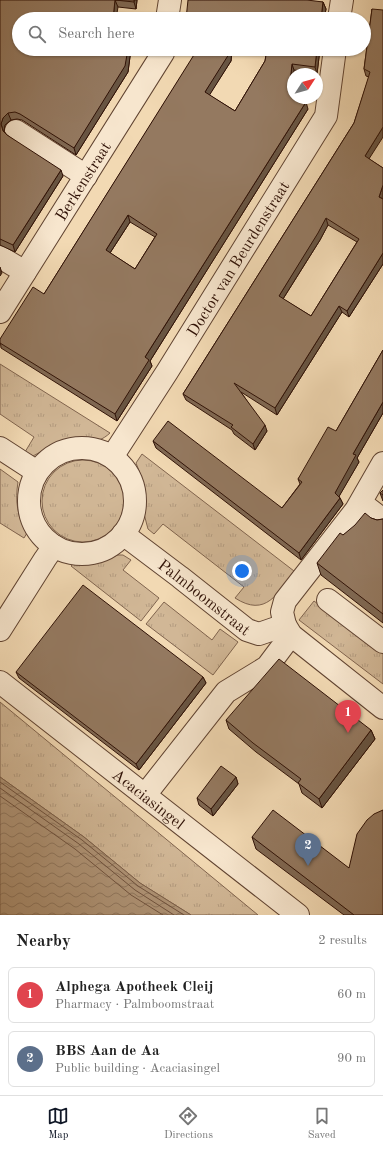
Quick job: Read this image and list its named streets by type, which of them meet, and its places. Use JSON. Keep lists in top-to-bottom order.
{
  "streets": {
    "street": [
      "Berkenstraat",
      "Doctor van Beurdenstraat",
      "Palmboomstraat",
      "Acaciasingel"
    ]
  },
  "crossings": [
    ["Doctor van Beurdenstraat", "Palmboomstraat"]
  ],
  "north": "top right",
  "page": {
    "search": "Search here",
    "pins": ["1", "2"],
    "heading": ["Nearby", "2 results"],
    "list": [
      {
        "mark": "1",
        "name": "Alphega Apotheek Cleij",
        "note": "Pharmacy · Palmboomstraat",
        "value": "60 m"
      },
      {
        "mark": "2",
        "name": "BBS Aan de Aa",
        "note": "Public building · Acaciasingel",
        "value": "90 m"
      }
    ],
    "nav": ["Map", "Directions", "Saved"]
  }
}
